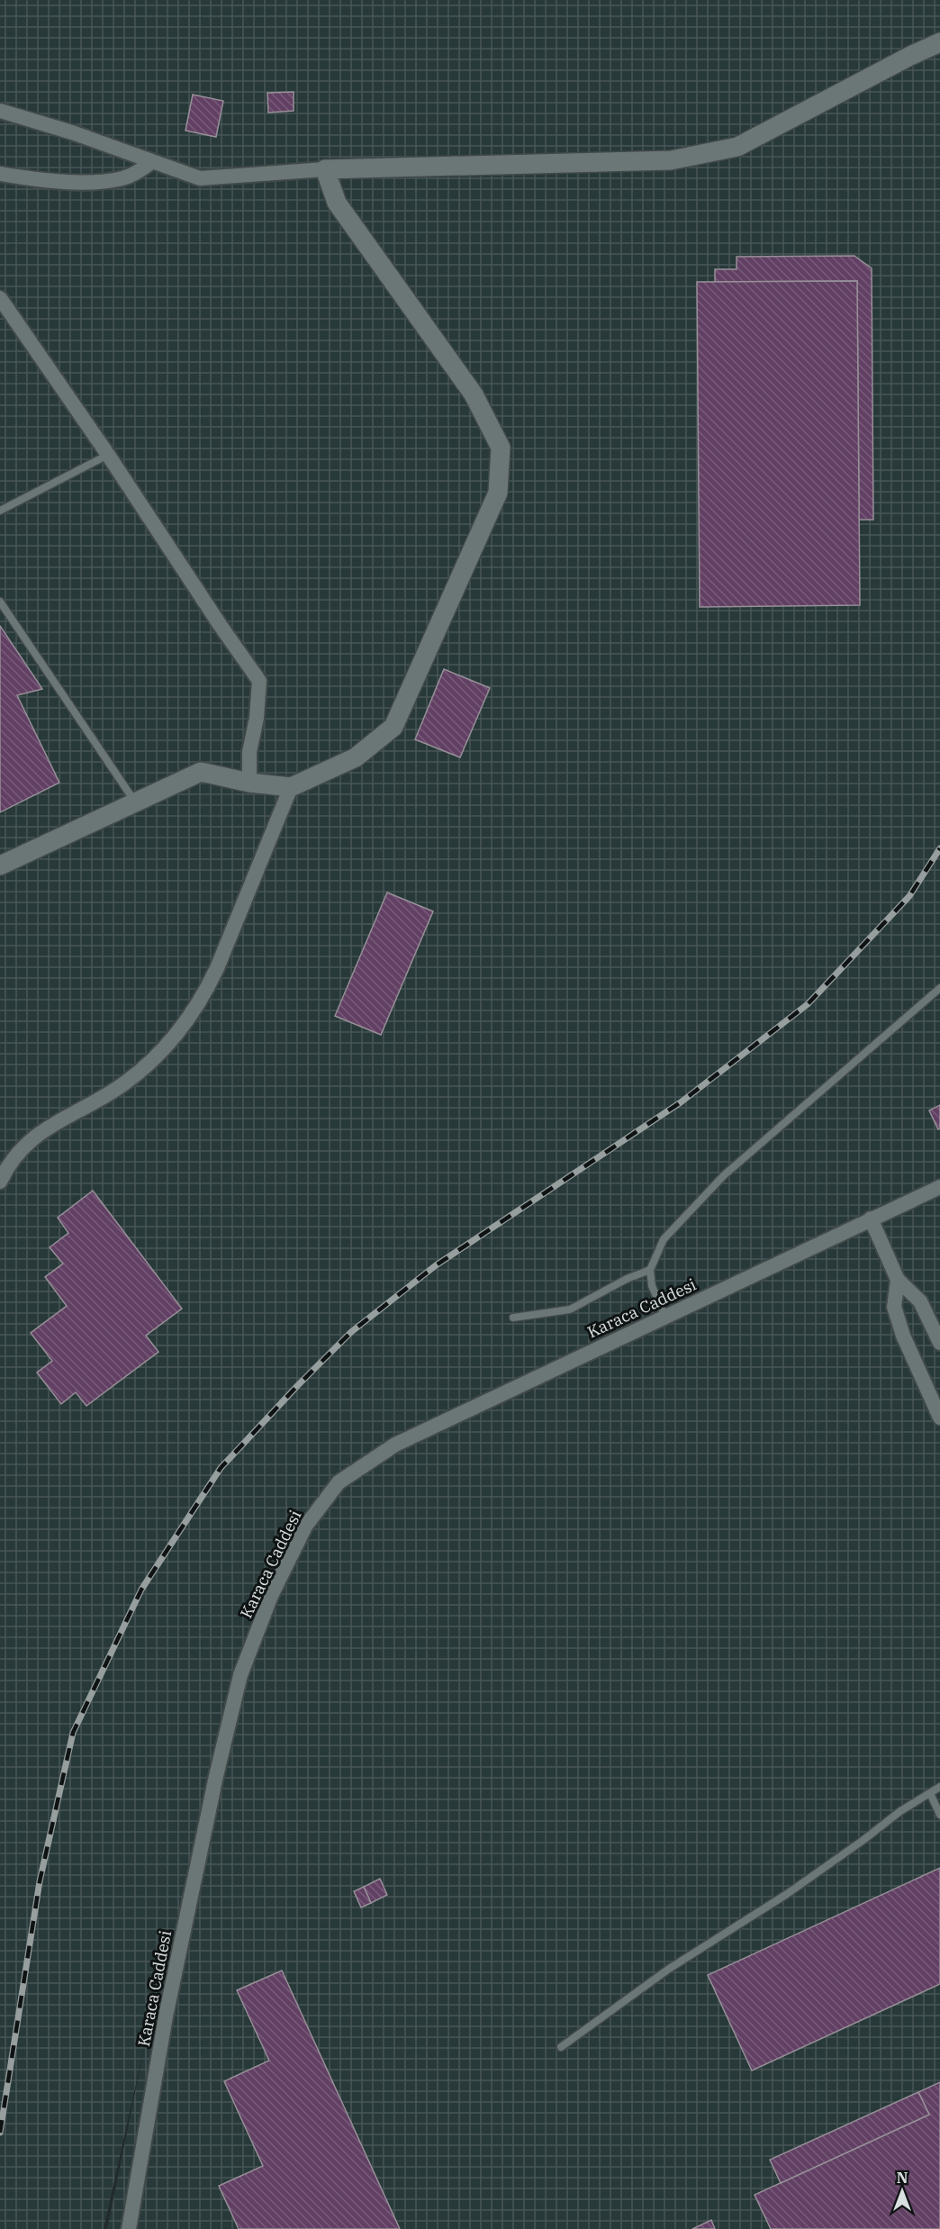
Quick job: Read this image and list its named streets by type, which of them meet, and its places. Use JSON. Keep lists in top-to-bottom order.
{
  "streets": {
    "street": ["Karaca Caddesi"]
  },
  "north": "top"
}
